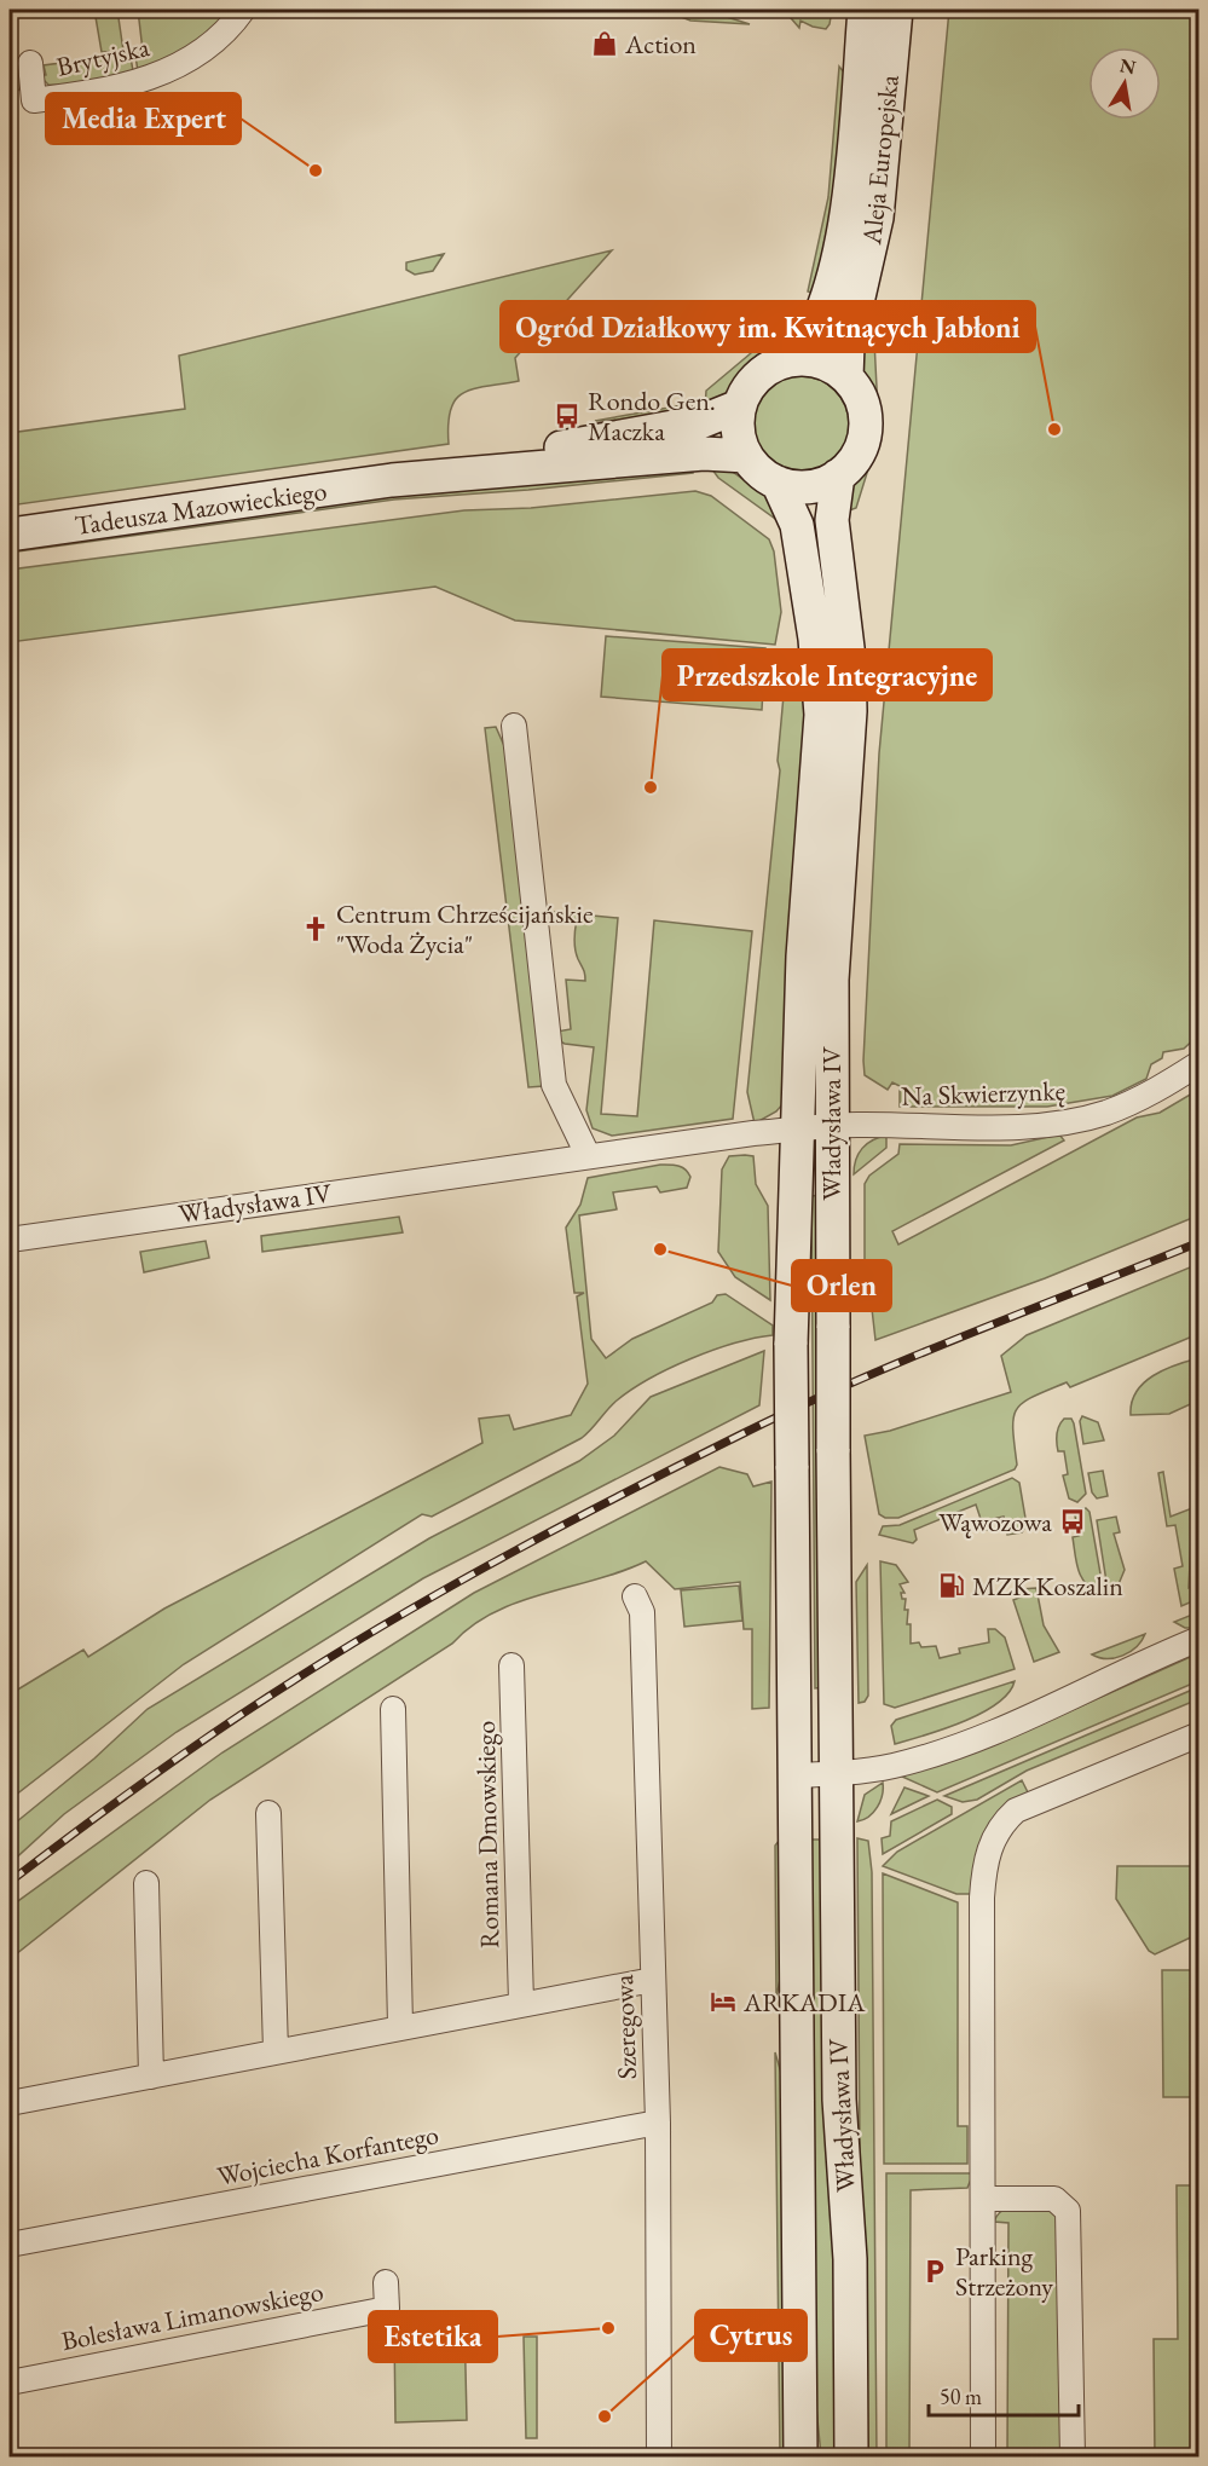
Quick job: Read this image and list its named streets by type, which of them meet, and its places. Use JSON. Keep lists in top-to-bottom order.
{
  "streets": {
    "main road": ["Aleja Europejska", "Tadeusza Mazowieckiego", "Władysława IV"],
    "street": [
      "Brytyjska",
      "Na Skwierzynkę",
      "Romana Dmowskiego",
      "Szeregowa",
      "Wojciecha Korfantego",
      "Bolesława Limanowskiego"
    ]
  },
  "crossings": [
    ["Aleja Europejska", "Tadeusza Mazowieckiego"],
    ["Aleja Europejska", "Władysława IV"],
    ["Tadeusza Mazowieckiego", "Władysława IV"],
    ["Na Skwierzynkę", "Władysława IV"],
    ["Szeregowa", "Wojciecha Korfantego"]
  ],
  "places": {
    "shop": ["Action"],
    "other": [
      "Media Expert",
      "Ogród Działkowy im. Kwitnących Jabłoni",
      "Przedszkole Integracyjne",
      "Orlen",
      "Estetika",
      "Cytrus"
    ],
    "bus stop": ["Rondo Gen. Maczka", "Wąwozowa"],
    "church": ["Centrum Chrześcijańskie \"Woda Życia\""],
    "fuel station": ["MZK Koszalin"],
    "hotel": ["ARKADIA"],
    "parking": ["Parking Strzeżony"]
  },
  "scale_bar": "50 m",
  "north": "top"
}
